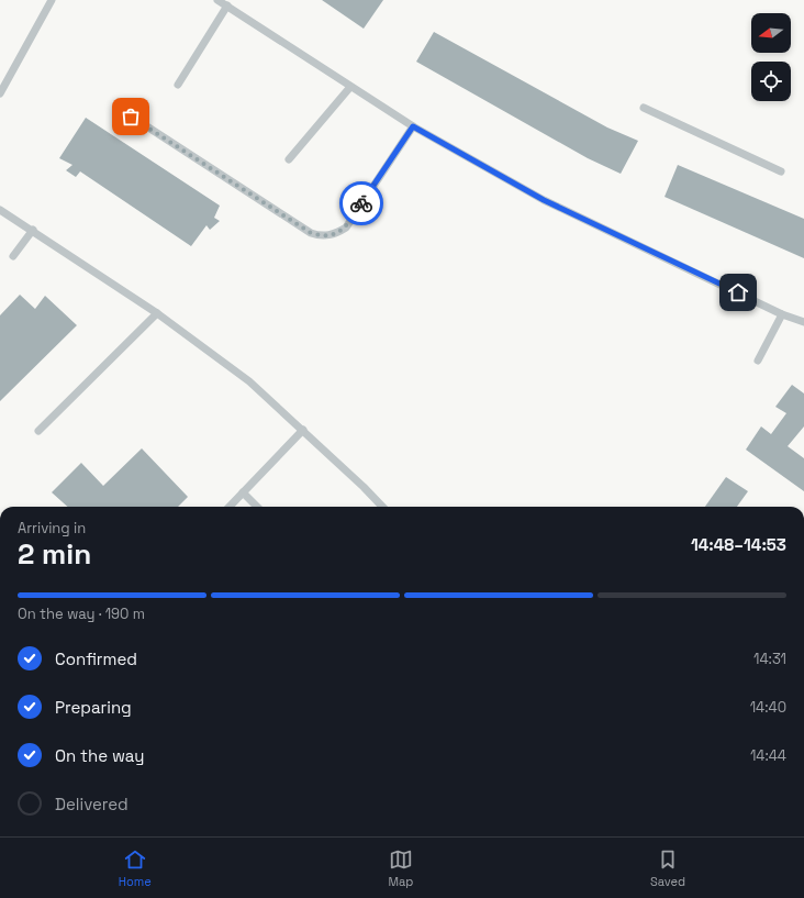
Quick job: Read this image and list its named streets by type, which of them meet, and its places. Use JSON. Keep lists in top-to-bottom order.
{
  "north": "left",
  "page": {
    "heading": ["2 min", "Arriving in", "14:48–14:53"],
    "bar": "On the way · 190 m",
    "list": [
      ["Confirmed", "14:31"],
      ["Preparing", "14:40"],
      ["On the way", "14:44"],
      "Delivered"
    ],
    "tabs": ["Home", "Map", "Saved"]
  }
}
